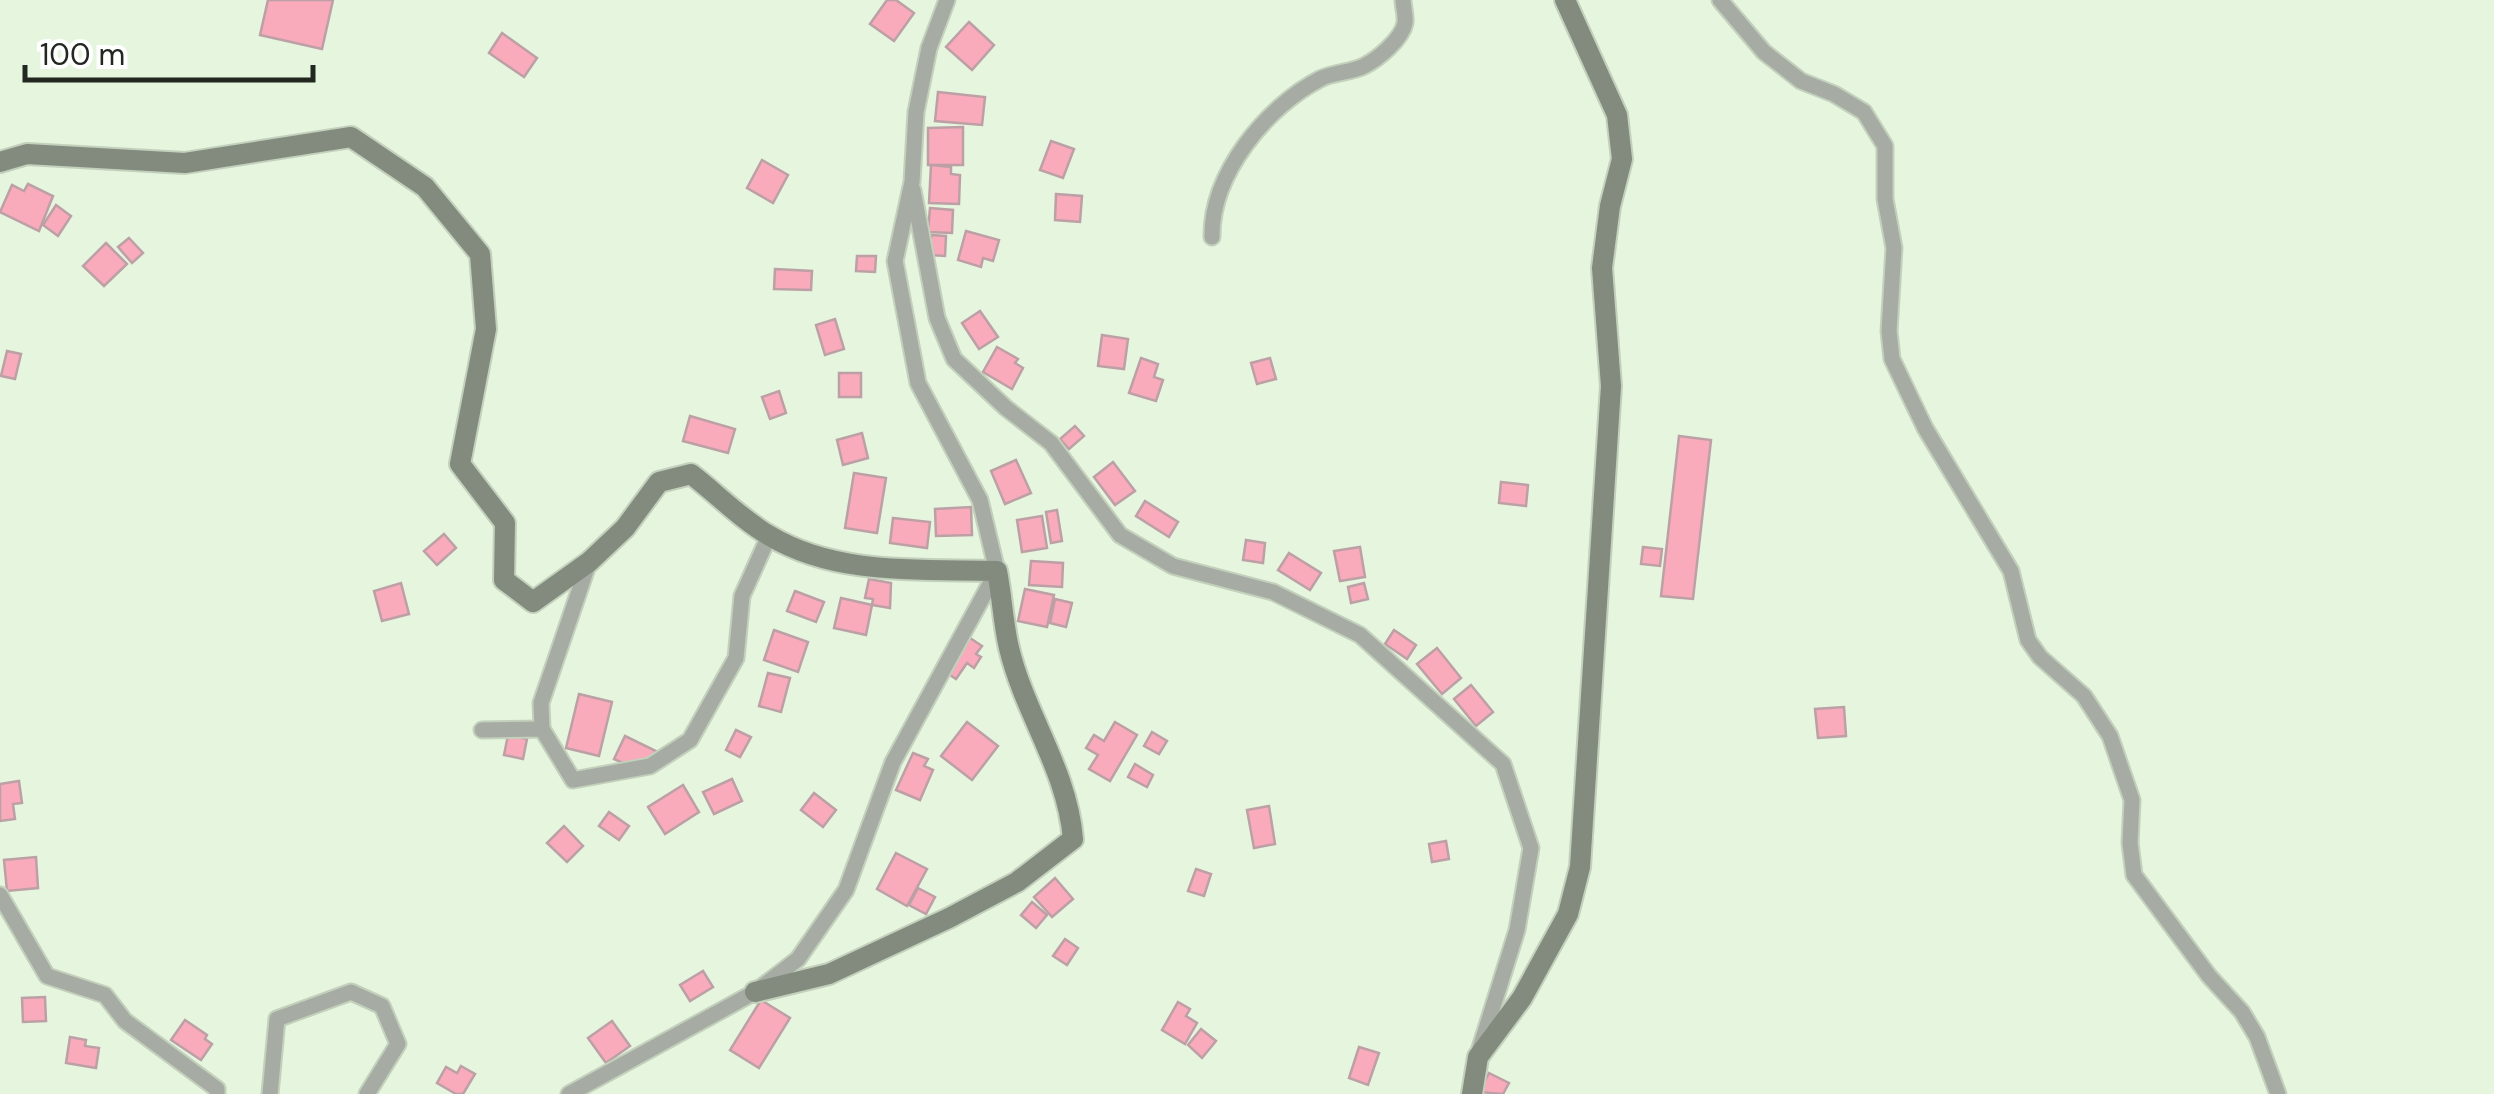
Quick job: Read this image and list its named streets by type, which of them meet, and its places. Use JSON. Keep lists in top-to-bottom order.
{
  "scale_bar": "100 m"
}
